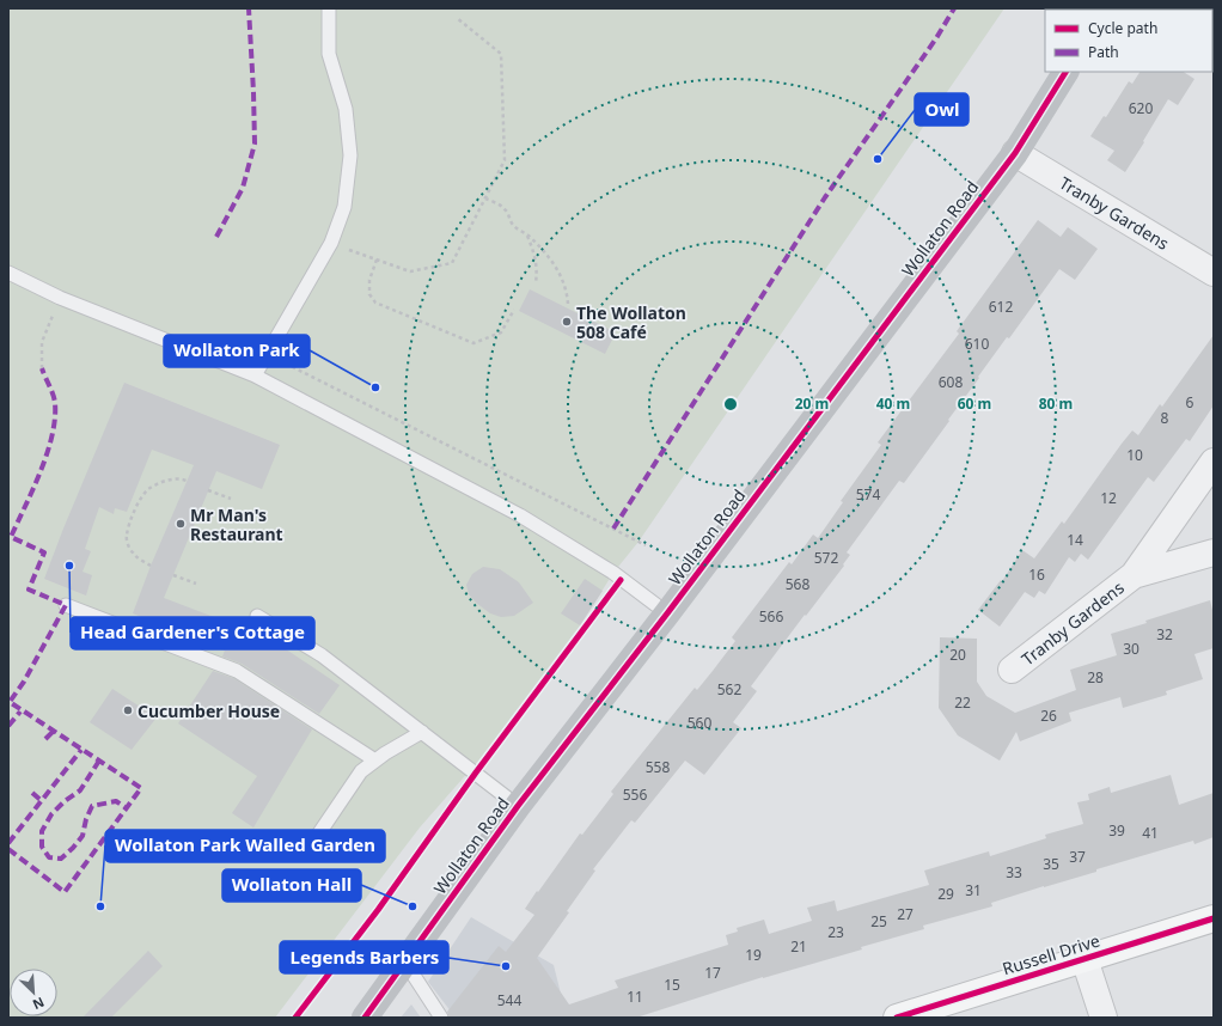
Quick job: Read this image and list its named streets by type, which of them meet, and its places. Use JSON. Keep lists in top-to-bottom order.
{
  "streets": {
    "main road": ["Russell Drive"],
    "street": ["Tranby Gardens", "Wollaton Road"]
  },
  "crossings": [
    ["Tranby Gardens", "Wollaton Road"]
  ],
  "places": [
    "Owl",
    "The Wollaton 508 Café",
    "Wollaton Park",
    "Mr Man's Restaurant",
    "Head Gardener's Cottage",
    "Cucumber House",
    "Wollaton Park Walled Garden",
    "Wollaton Hall",
    "Legends Barbers"
  ],
  "house_numbers": [
    "620",
    "612",
    "610",
    "608",
    "6",
    "8",
    "10",
    "574",
    "12",
    "14",
    "572",
    "16",
    "568",
    "566",
    "32",
    "30",
    "20",
    "28",
    "562",
    "22",
    "26",
    "560",
    "558",
    "556",
    "39",
    "41",
    "37",
    "35",
    "33",
    "31",
    "29",
    "27",
    "25",
    "23",
    "21",
    "19",
    "17",
    "15",
    "11",
    "544"
  ],
  "legend": ["Cycle path", "Path"],
  "north": "bottom right",
  "rings": [
    "20 m",
    "40 m",
    "60 m",
    "80 m"
  ]
}
